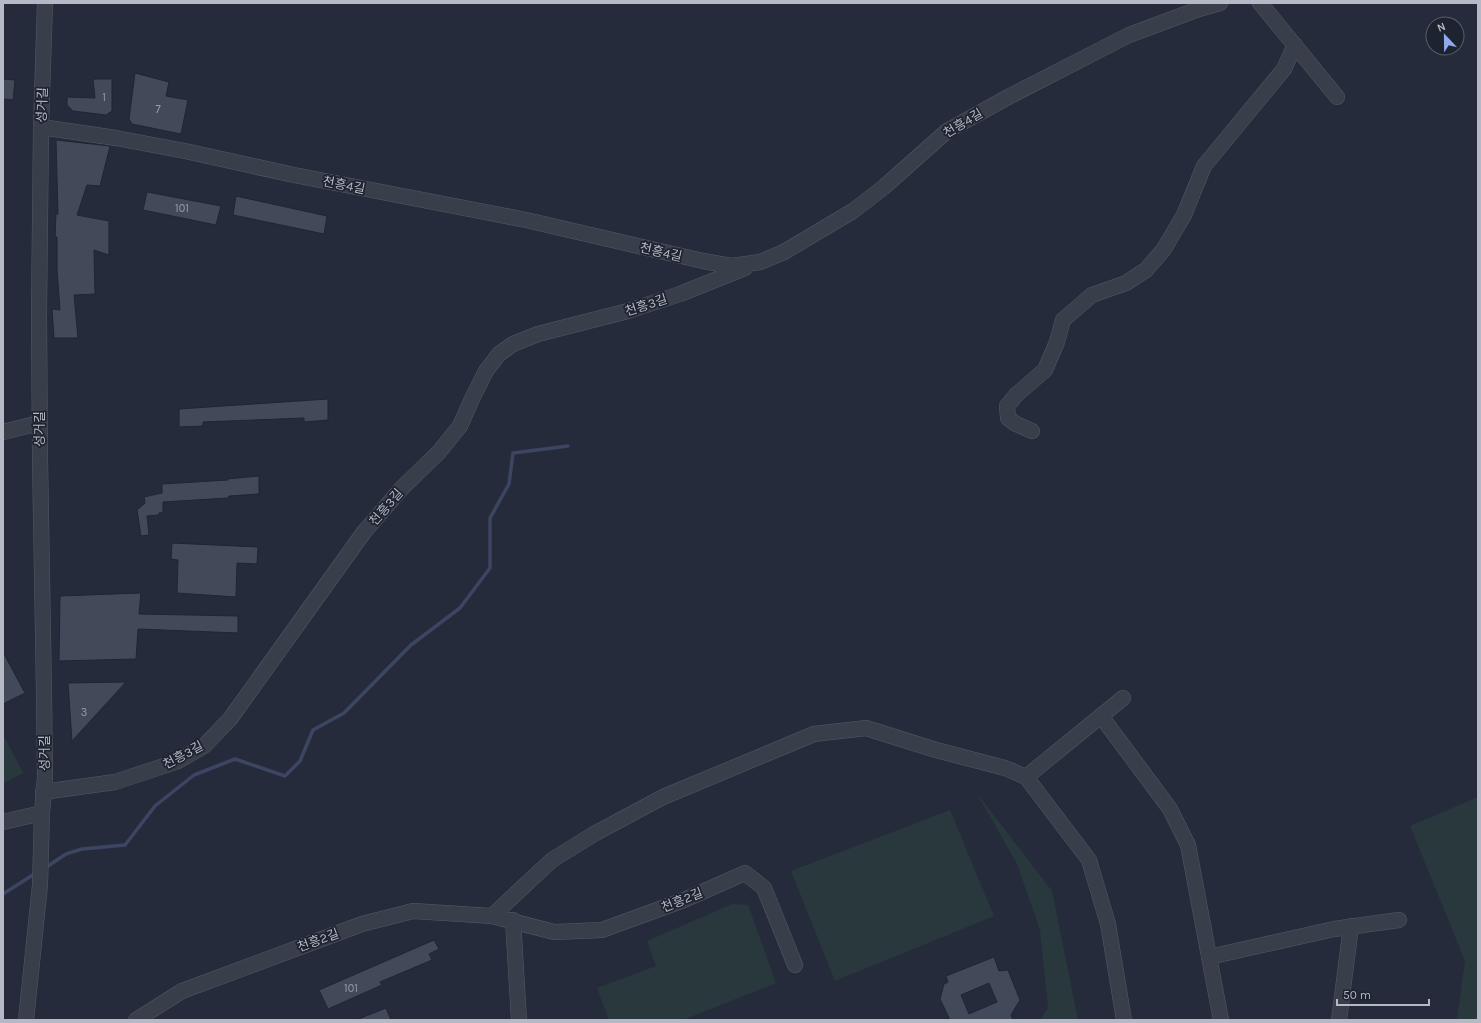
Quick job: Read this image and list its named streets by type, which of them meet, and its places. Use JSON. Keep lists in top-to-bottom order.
{
  "streets": {
    "street": [
      "성거길",
      "천흥4길",
      "천흥3길",
      "천흥2길"
    ]
  },
  "crossings": [
    ["성거길", "천흥4길"],
    ["성거길", "천흥3길"],
    ["천흥4길", "천흥3길"]
  ],
  "house_numbers": [
    "1",
    "7",
    "101",
    "3",
    "101"
  ],
  "scale_bar": "50 m",
  "north": "top"
}
